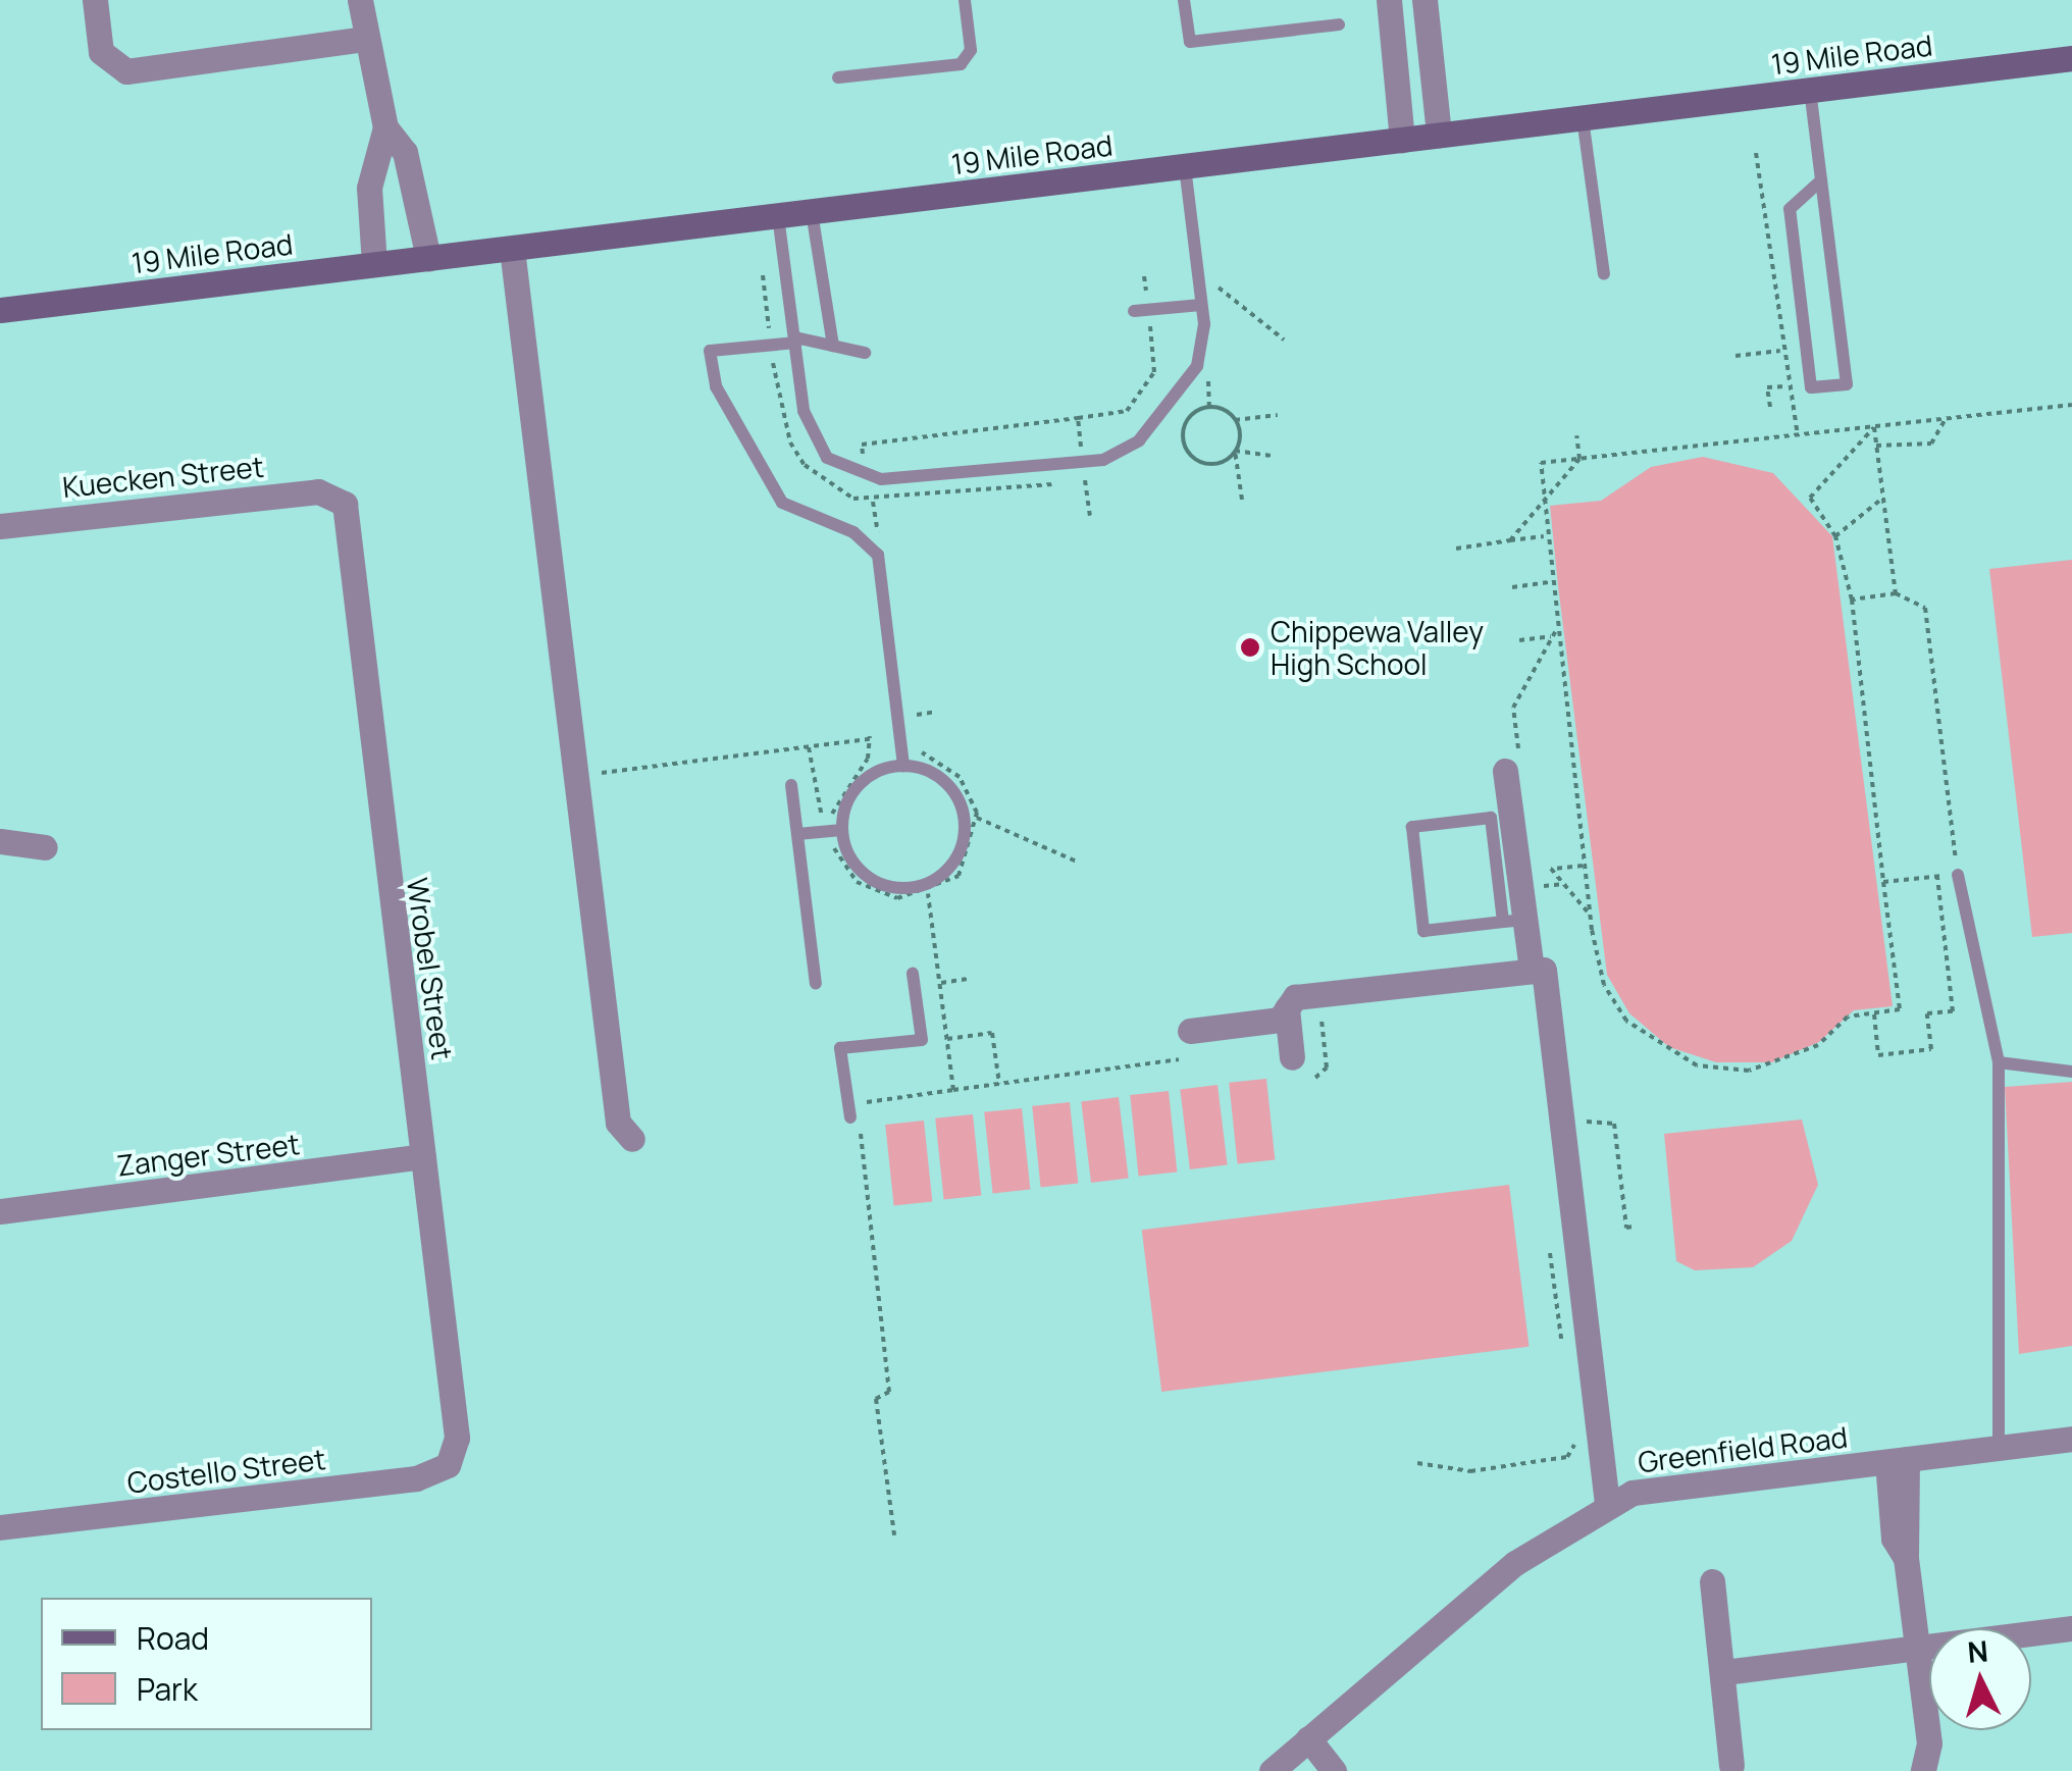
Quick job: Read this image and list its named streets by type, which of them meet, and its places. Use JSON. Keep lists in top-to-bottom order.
{
  "streets": {
    "street": [
      "19 Mile Road",
      "Kuecken Street",
      "Wrobel Street",
      "Zanger Street",
      "Greenfield Road",
      "Costello Street"
    ]
  },
  "crossings": [
    ["Kuecken Street", "Wrobel Street"],
    ["Wrobel Street", "Zanger Street"],
    ["Wrobel Street", "Costello Street"]
  ],
  "places": ["Chippewa Valley High School"],
  "legend": ["Road", "Park"],
  "north": "top"
}
